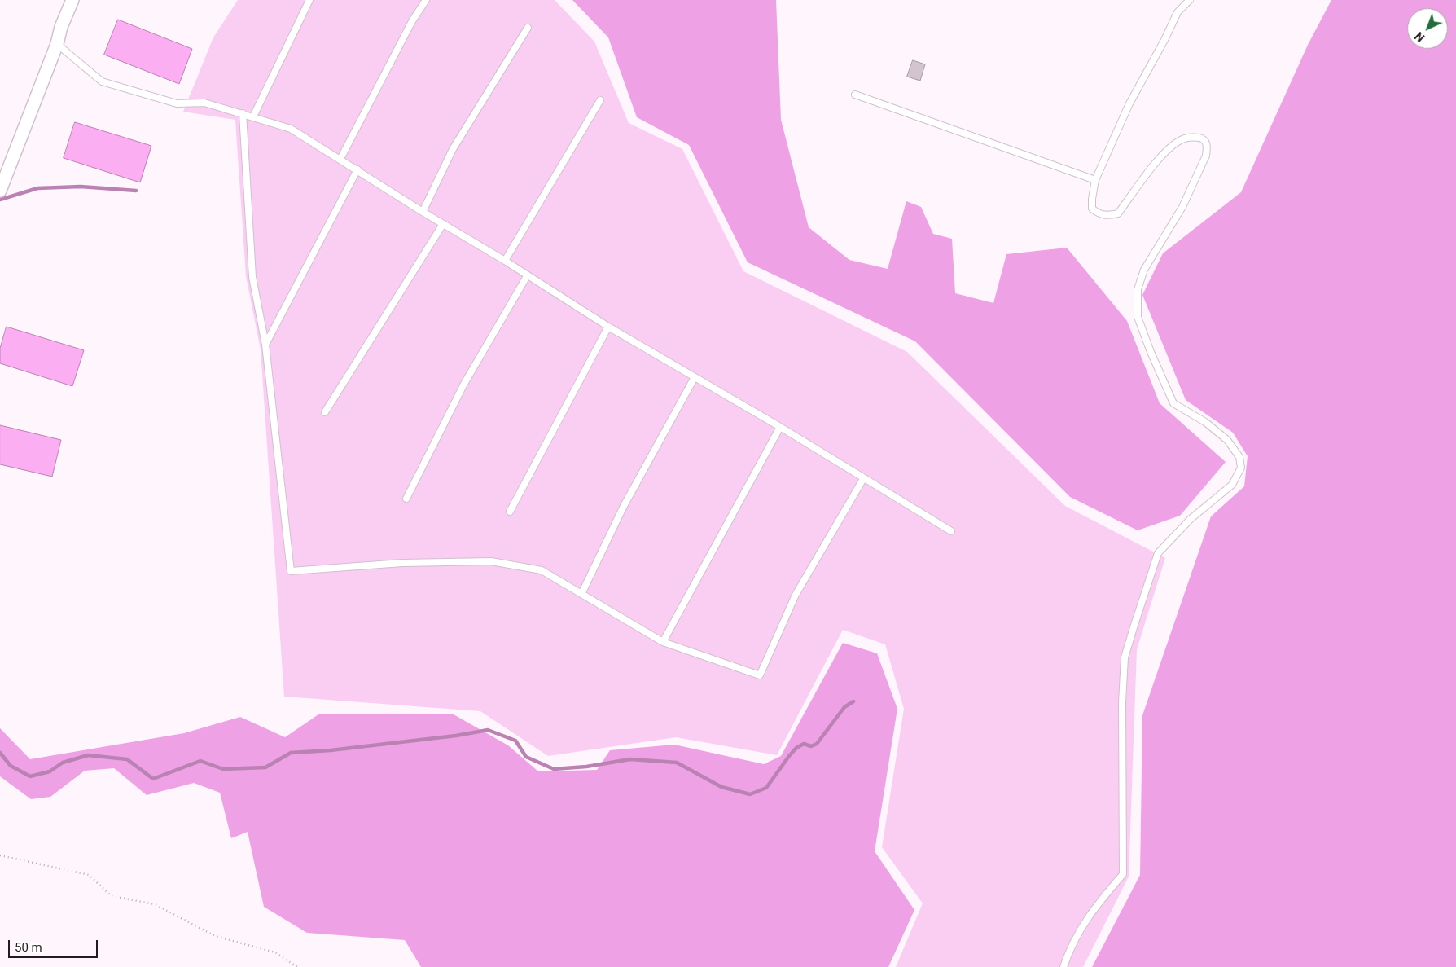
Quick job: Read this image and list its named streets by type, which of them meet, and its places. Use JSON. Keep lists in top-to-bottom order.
{
  "scale_bar": "50 m",
  "north": "bottom left"
}
